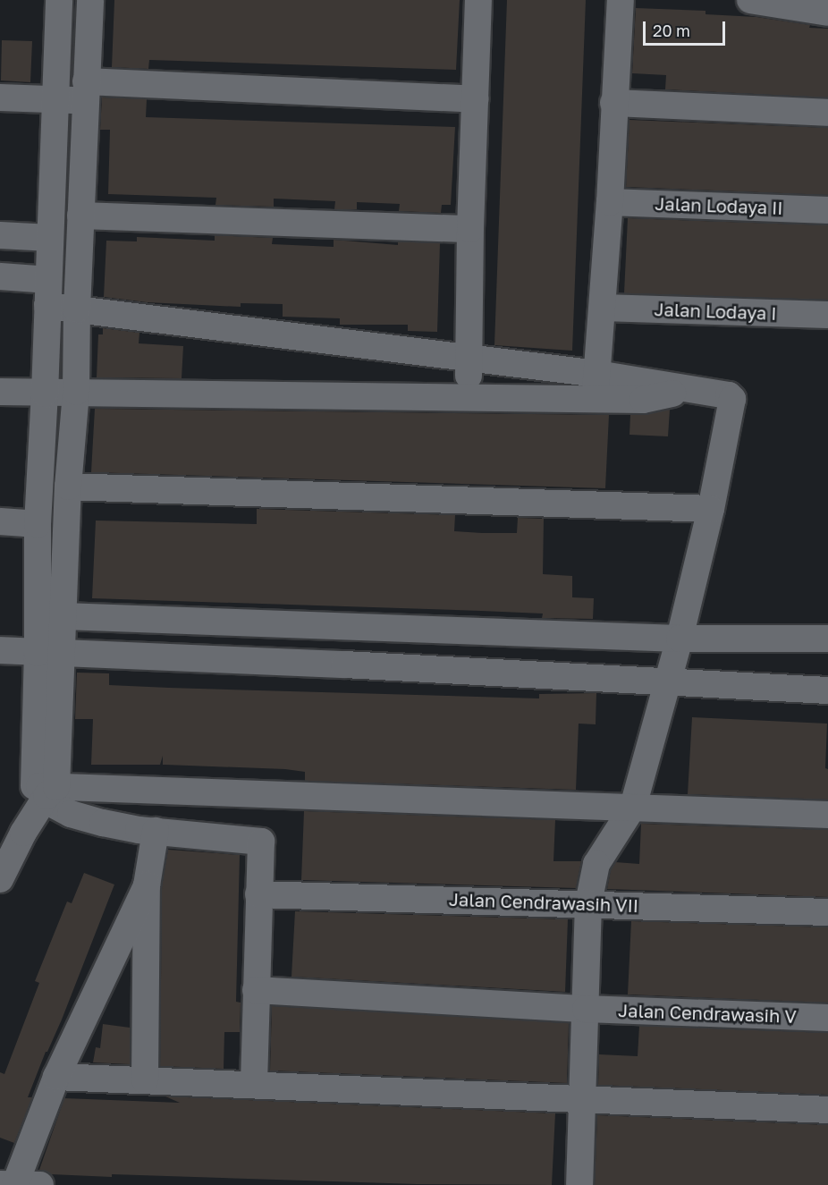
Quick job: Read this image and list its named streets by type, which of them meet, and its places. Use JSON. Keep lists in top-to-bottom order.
{
  "streets": {
    "street": [
      "Jalan Lodaya II",
      "Jalan Lodaya I",
      "Jalan Cendrawasih VII",
      "Jalan Cendrawasih V"
    ]
  },
  "scale_bar": "20 m"
}
